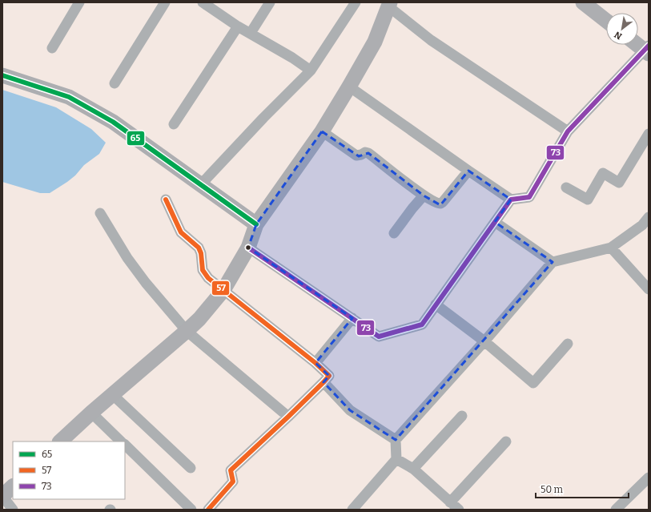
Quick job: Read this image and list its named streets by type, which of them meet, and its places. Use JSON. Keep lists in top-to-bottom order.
{
  "lines": ["transit line 73", "transit line 65", "transit line 57"],
  "legend": ["65", "57", "73"],
  "scale_bar": "50 m",
  "north": "bottom left"
}
